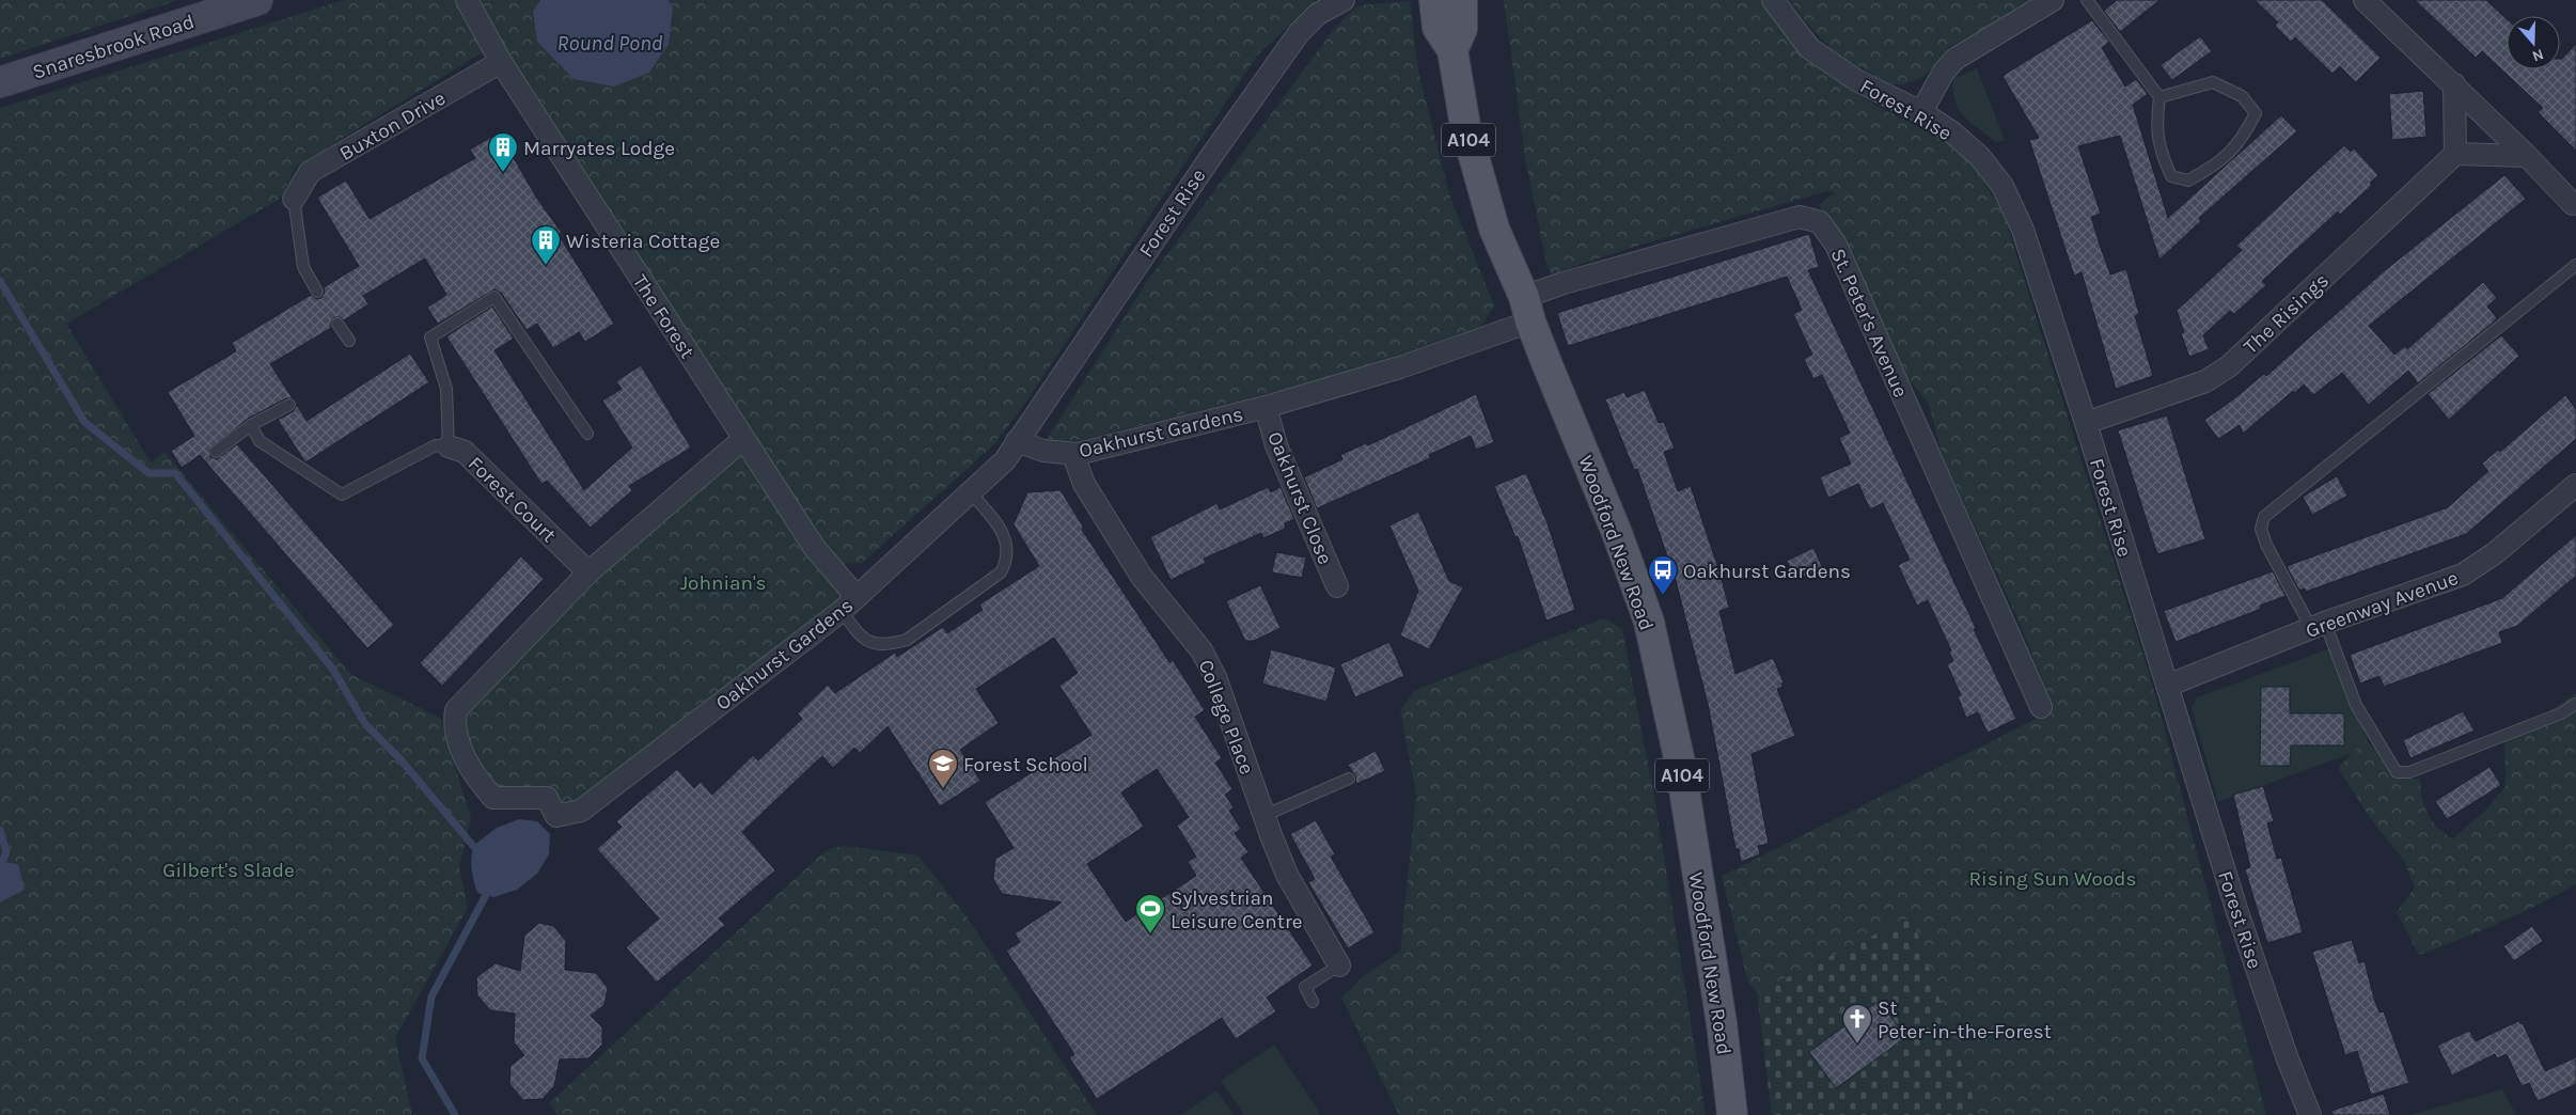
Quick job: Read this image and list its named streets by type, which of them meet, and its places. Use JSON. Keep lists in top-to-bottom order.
{
  "streets": {
    "main road": ["A104", "Woodford New Road"],
    "street": [
      "Snaresbrook Road",
      "Forest Rise",
      "Buxton Drive",
      "The Risings",
      "The Forest",
      "St. Peter's Avenue",
      "Oakhurst Gardens",
      "Oakhurst Close",
      "Forest Court",
      "Greenway Avenue",
      "College Place"
    ]
  },
  "crossings": [
    ["Forest Rise", "The Risings"],
    ["Forest Rise", "Oakhurst Gardens"],
    ["Forest Rise", "Greenway Avenue"],
    ["Buxton Drive", "The Forest"],
    ["The Forest", "Oakhurst Gardens"],
    ["St. Peter's Avenue", "Oakhurst Gardens"],
    ["St. Peter's Avenue", "Woodford New Road"],
    ["Oakhurst Gardens", "Oakhurst Close"],
    ["Oakhurst Gardens", "Forest Court"],
    ["Oakhurst Gardens", "Woodford New Road"],
    ["Oakhurst Gardens", "College Place"]
  ],
  "water": ["Round Pond"],
  "parks": ["Johnian's", "Gilbert's Slade", "Rising Sun Woods"],
  "places": {
    "building": ["Marryates Lodge", "Wisteria Cottage"],
    "bus stop": ["Oakhurst Gardens"],
    "school or university": ["Forest School"],
    "sports": ["Sylvestrian Leisure Centre"],
    "church": ["St Peter-in-the-Forest"]
  },
  "north": "bottom"
}
